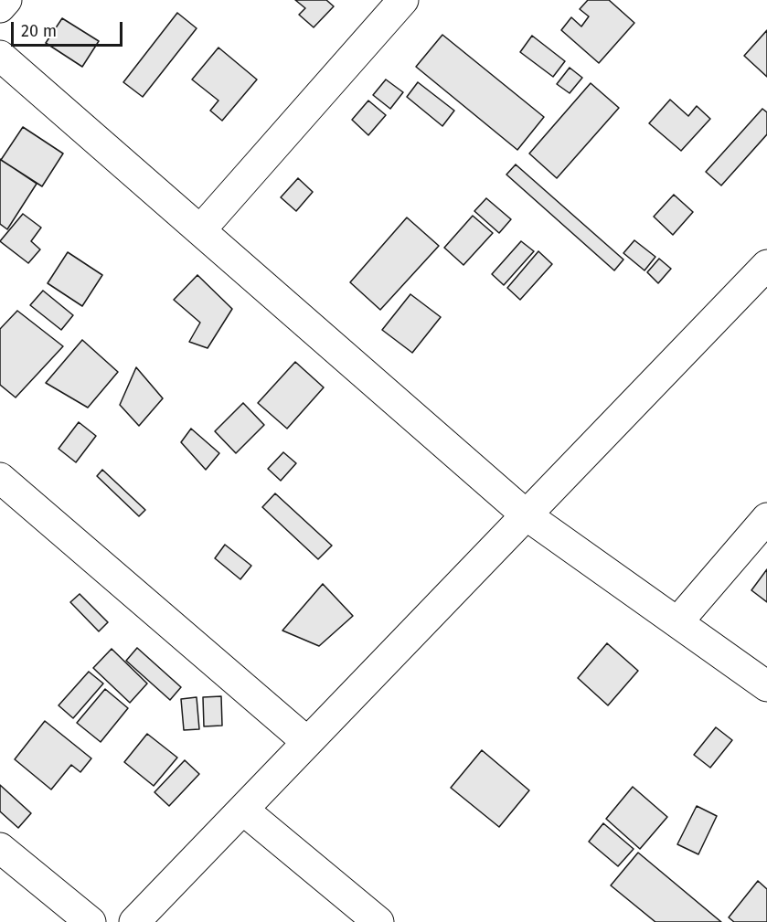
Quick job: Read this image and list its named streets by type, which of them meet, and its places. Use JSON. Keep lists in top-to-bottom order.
{
  "scale_bar": "20 m"
}
